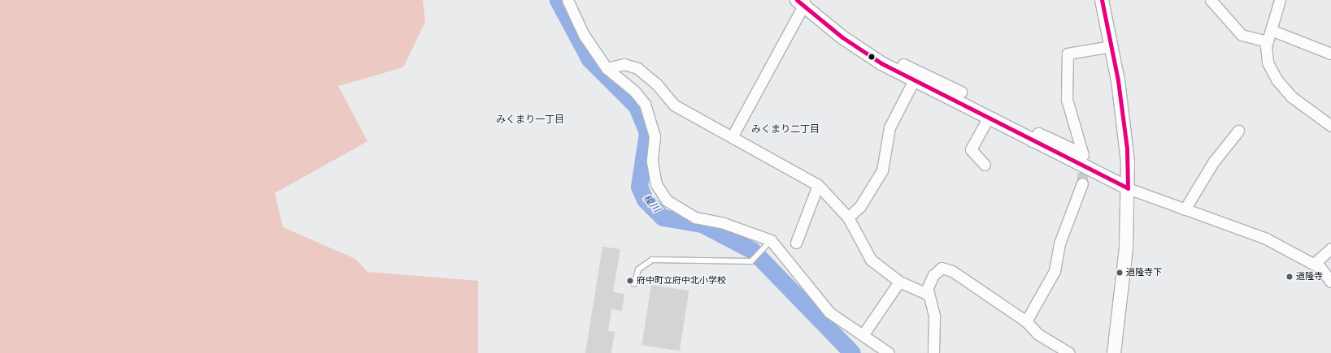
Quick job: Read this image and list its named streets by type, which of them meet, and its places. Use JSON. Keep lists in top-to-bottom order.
{
  "districts": ["みくまり一丁目", "みくまり二丁目"],
  "water": ["榎川"],
  "places": ["道隆寺下", "道隆寺", "府中町立府中北小学校"]
}
